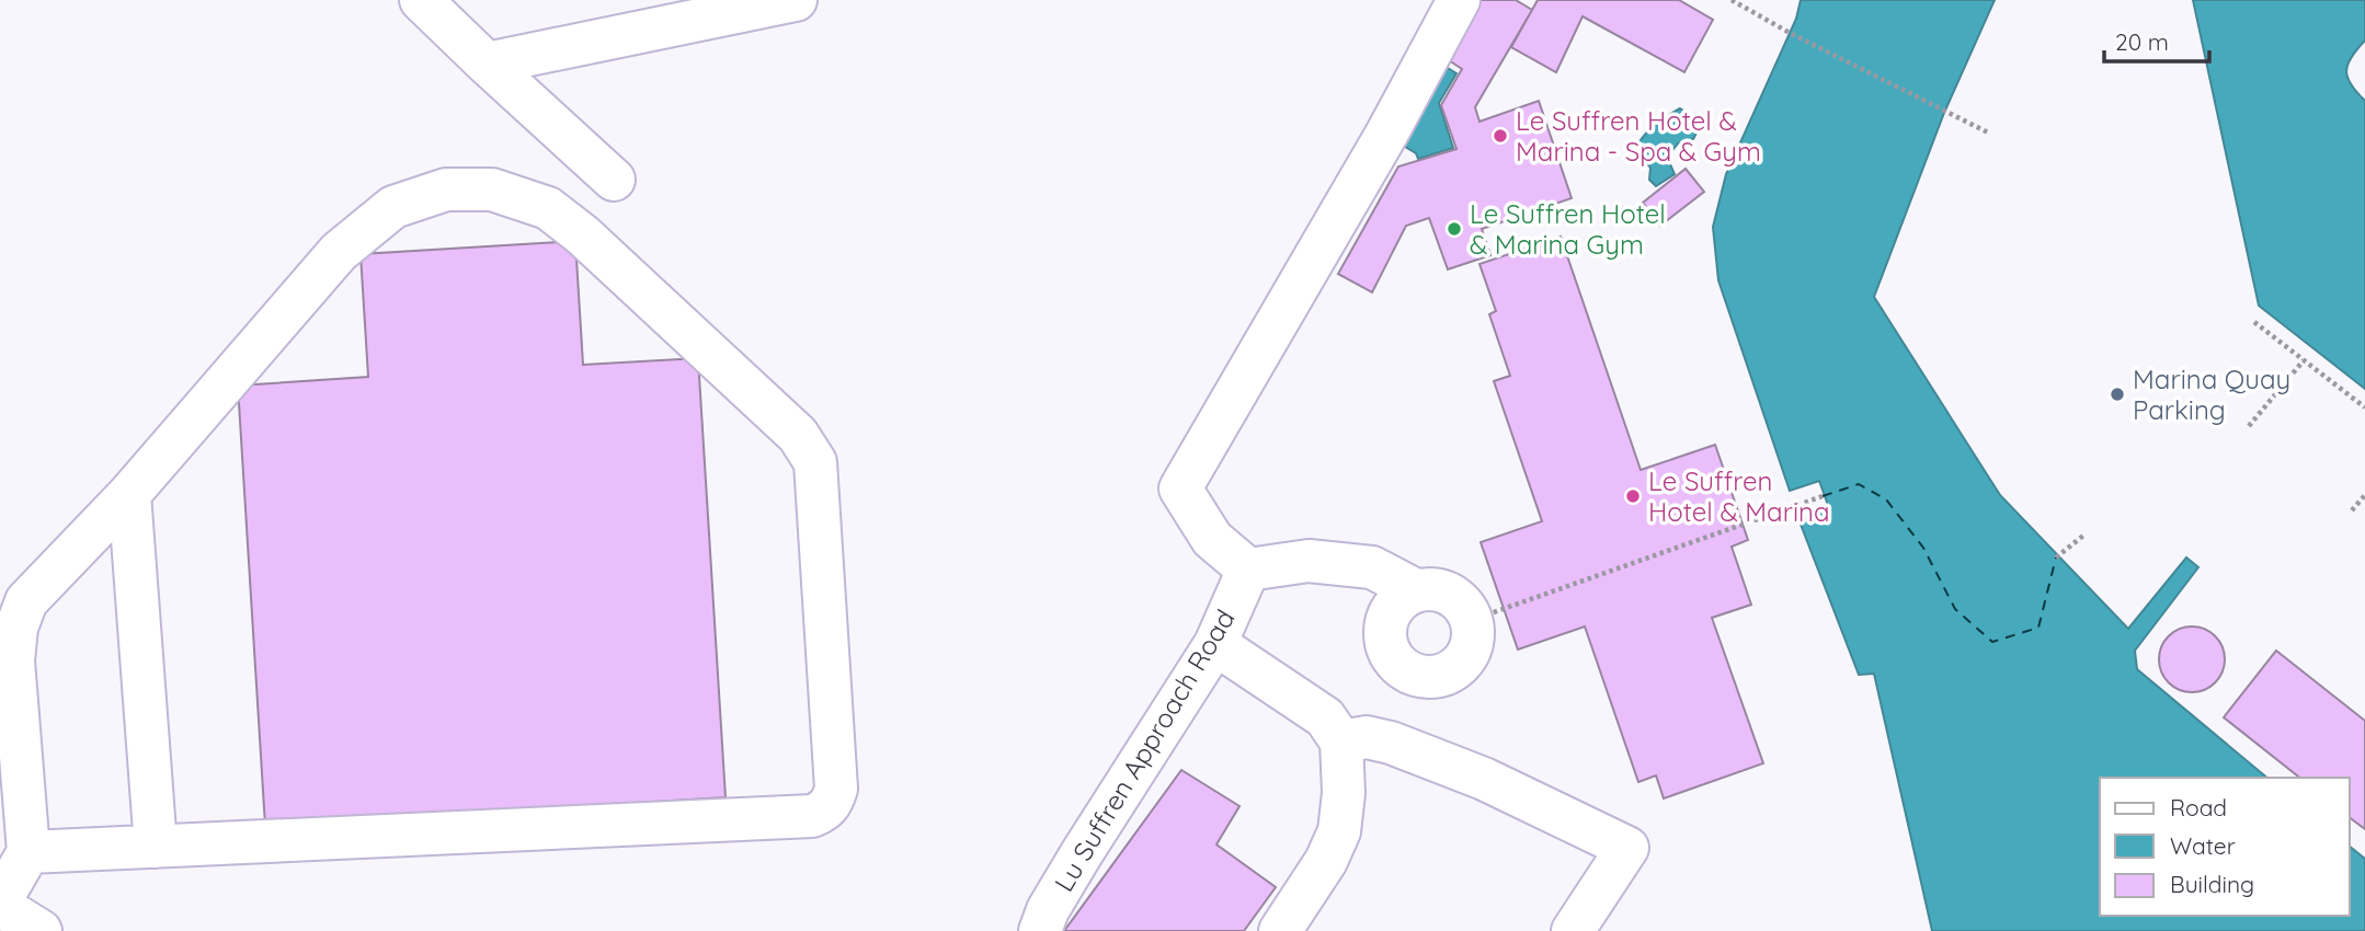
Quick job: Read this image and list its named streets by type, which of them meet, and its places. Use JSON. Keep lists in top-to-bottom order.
{
  "streets": {
    "street": ["Lu Suffren Approach Road"]
  },
  "places": [
    "Le Suffren Hotel & Marina - Spa & Gym",
    "Le Suffren Hotel & Marina Gym",
    "Marina Quay Parking",
    "Le Suffren Hotel & Marina"
  ],
  "legend": ["Road", "Water", "Building"],
  "scale_bar": "20 m"
}
